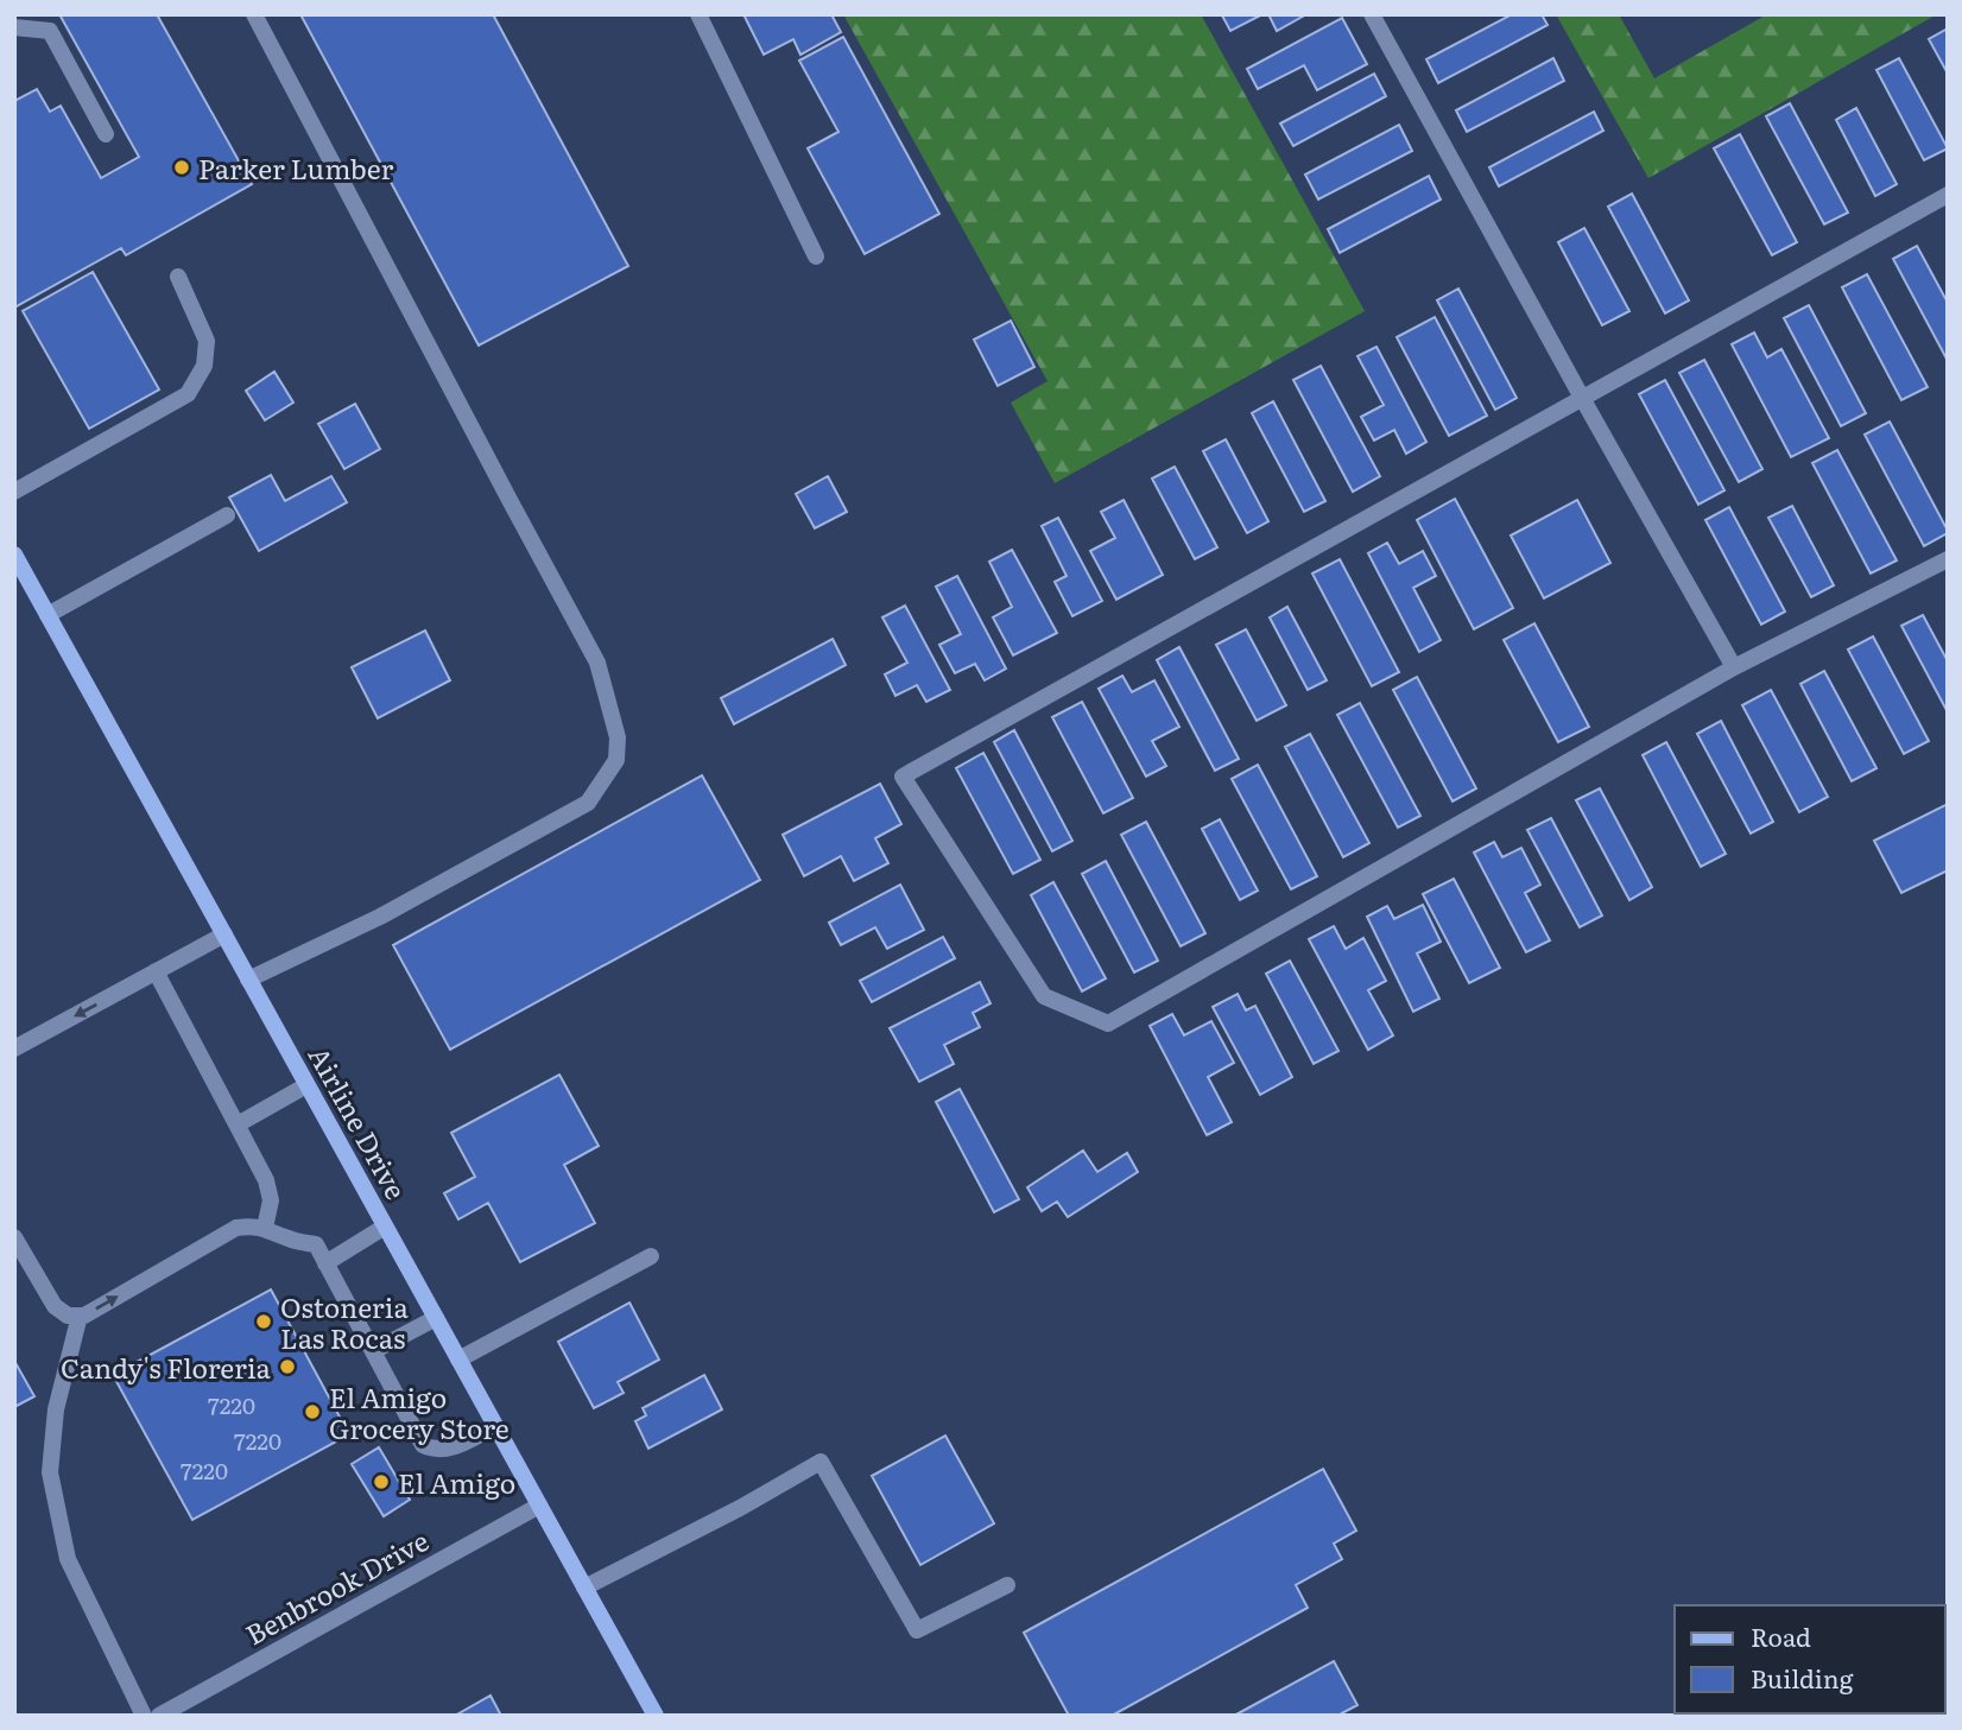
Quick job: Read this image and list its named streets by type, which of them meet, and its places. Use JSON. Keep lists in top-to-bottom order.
{
  "streets": {
    "main road": ["Airline Drive"],
    "street": ["Benbrook Drive"]
  },
  "crossings": [
    ["Airline Drive", "Benbrook Drive"]
  ],
  "places": [
    "Parker Lumber",
    "Ostoneria Las Rocas",
    "Candy's Floreria",
    "El Amigo Grocery Store",
    "El Amigo"
  ],
  "house_numbers": ["7220", "7220", "7220"],
  "legend": ["Road", "Building"]
}
